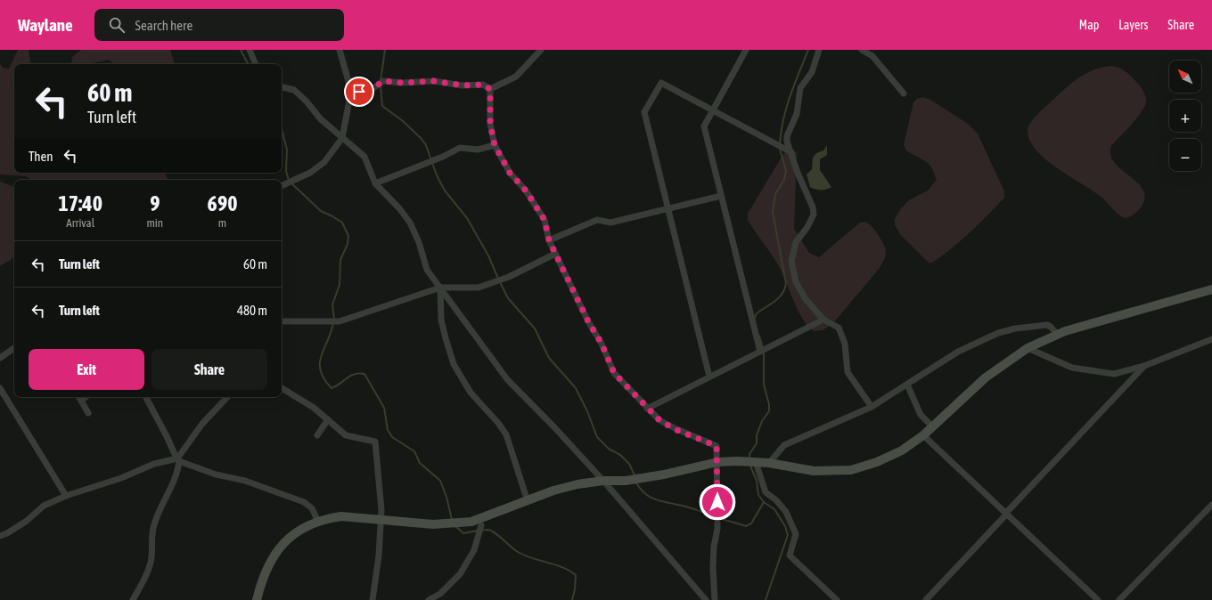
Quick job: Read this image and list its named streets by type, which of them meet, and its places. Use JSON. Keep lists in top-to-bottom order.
{
  "north": "top left",
  "page": {
    "header": "Waylane",
    "search": "Search here",
    "nav": ["Map", "Layers", "Share"],
    "map_buttons": ["+", "−"],
    "turn": ["60 m", "Turn left"],
    "then": "Then",
    "eta": [
      "17:40",
      "Arrival",
      "9",
      "min",
      "690",
      "m"
    ],
    "list": [
      {
        "name": "Turn left",
        "value": "60 m"
      },
      {
        "name": "Turn left",
        "value": "480 m"
      }
    ],
    "buttons": ["Exit", "Share"]
  }
}
